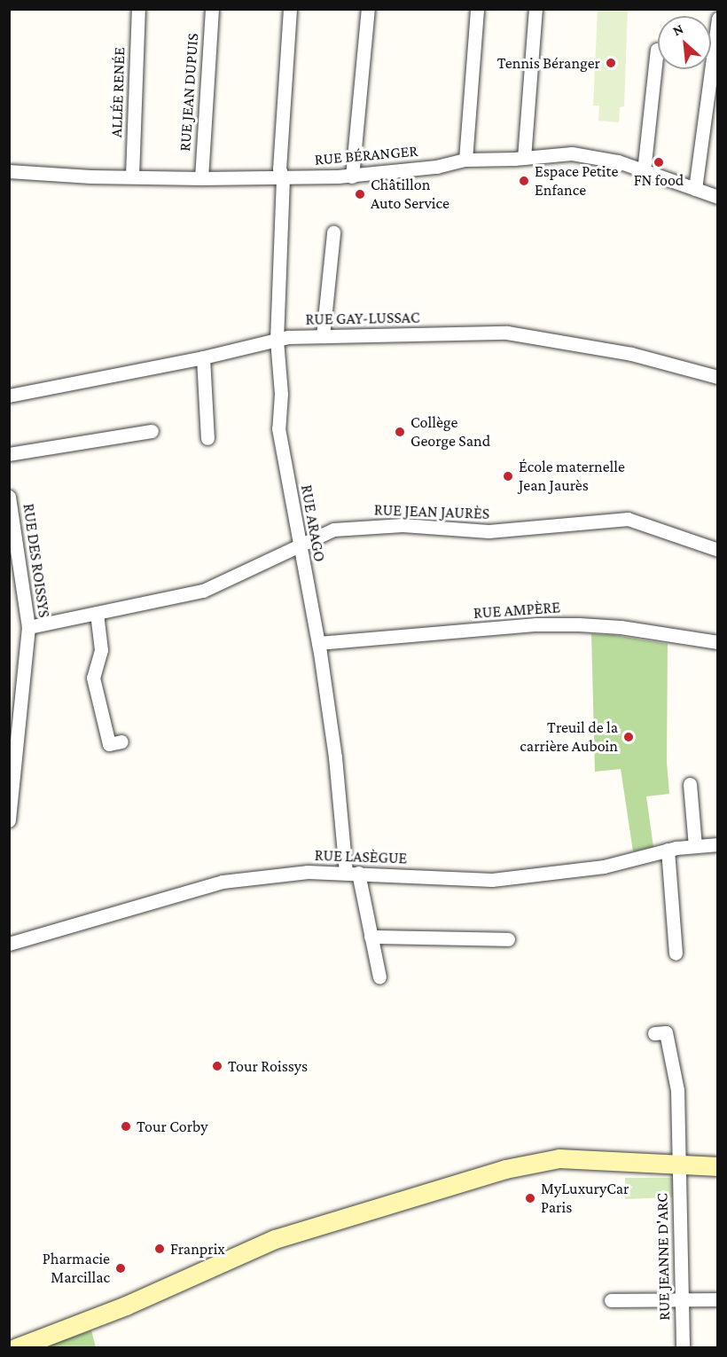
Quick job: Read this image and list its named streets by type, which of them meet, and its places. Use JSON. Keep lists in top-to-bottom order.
{
  "streets": {
    "street": [
      "ALLÉE RENÉE",
      "RUE JEAN DUPUIS",
      "RUE BÉRANGER",
      "RUE GAY-LUSSAC",
      "RUE JEAN JAURÈS",
      "RUE ARAGO",
      "RUE DES ROISSYS",
      "RUE AMPÈRE",
      "RUE LASÈGUE",
      "RUE JEANNE D'ARC"
    ]
  },
  "crossings": [
    ["ALLÉE RENÉE", "RUE BÉRANGER"],
    ["RUE JEAN DUPUIS", "RUE BÉRANGER"],
    ["RUE BÉRANGER", "RUE ARAGO"],
    ["RUE GAY-LUSSAC", "RUE ARAGO"],
    ["RUE JEAN JAURÈS", "RUE ARAGO"],
    ["RUE JEAN JAURÈS", "RUE DES ROISSYS"],
    ["RUE ARAGO", "RUE AMPÈRE"],
    ["RUE ARAGO", "RUE LASÈGUE"]
  ],
  "places": [
    "Tennis Béranger",
    "FN food",
    "Espace Petite Enfance",
    "Châtillon Auto Service",
    "Collège George Sand",
    "École maternelle Jean Jaurès",
    "Treuil de la carrière Auboin",
    "Tour Roissys",
    "Tour Corby",
    "MyLuxuryCar Paris",
    "Franprix",
    "Pharmacie Marcillac"
  ],
  "north": "top left"
}
